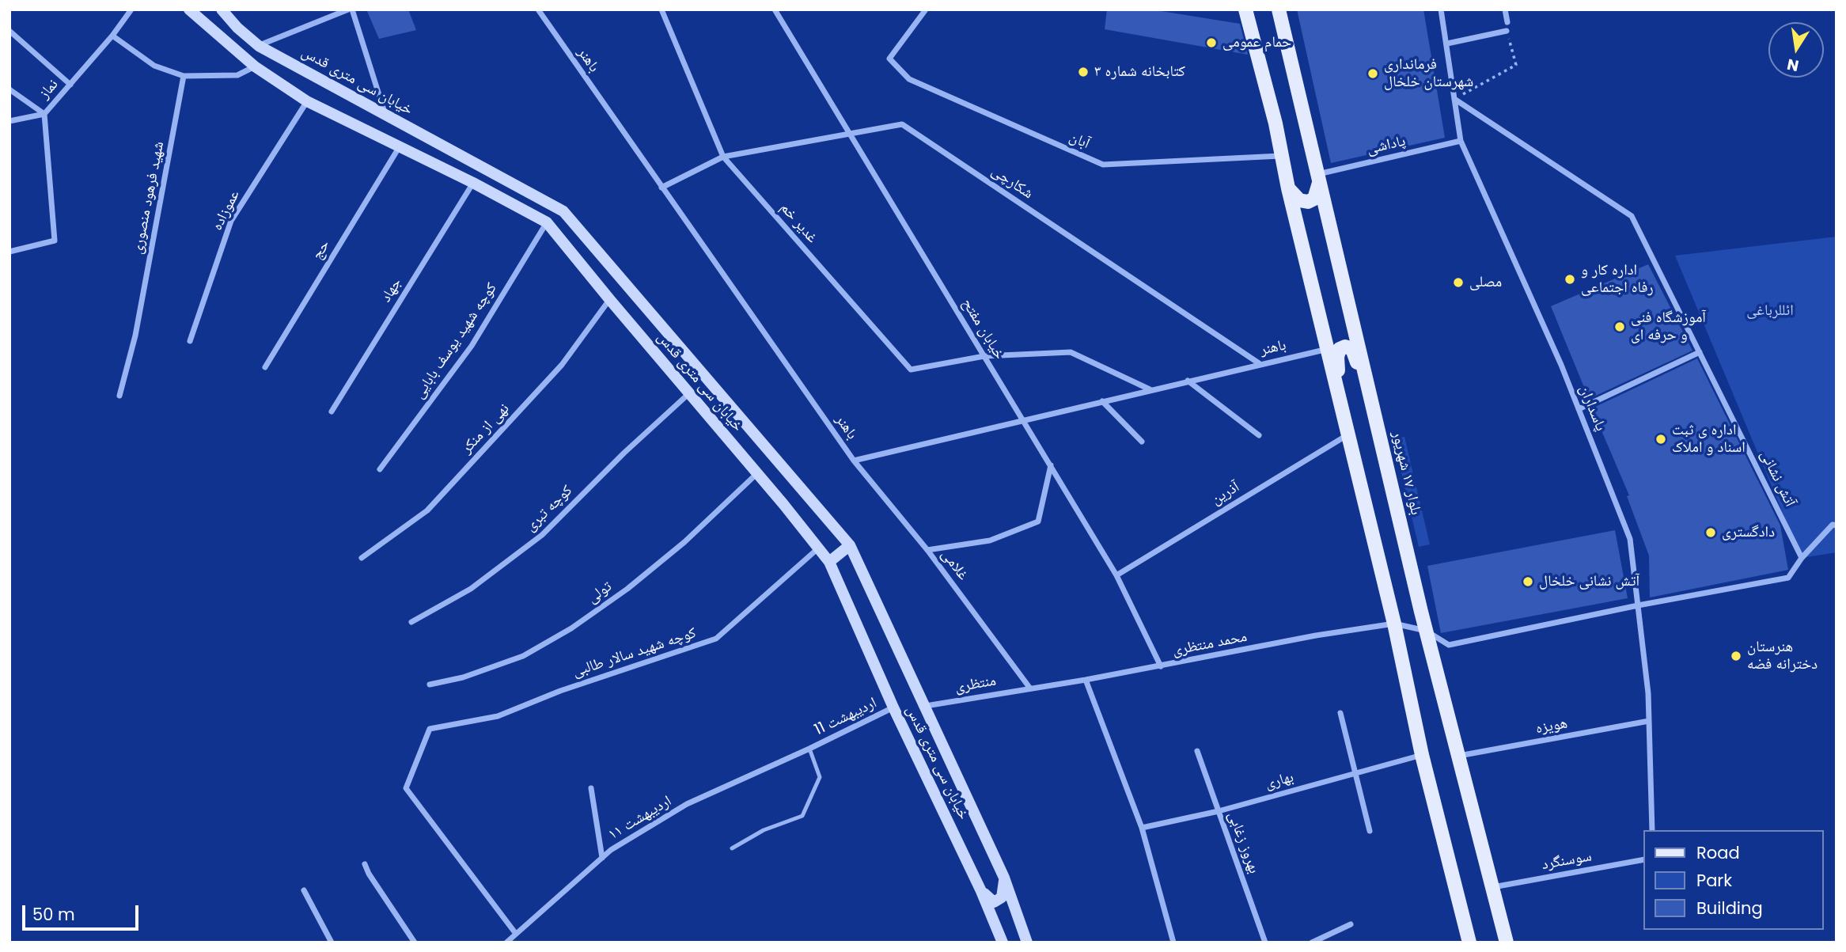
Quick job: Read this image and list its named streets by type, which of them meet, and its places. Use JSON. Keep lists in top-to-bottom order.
{
  "streets": {
    "main road": ["خیابان سی متری قدس", "بلوار ١٧ شهریور"],
    "street": [
      "باهنر",
      "نماز",
      "آبان",
      "پاداشی",
      "شکارچی",
      "شهید فرهود منصوری",
      "عموزاده",
      "غدیر خم",
      "حج",
      "جهاد",
      "خیابان مفتح",
      "کوچه شهید یوسف بابایی",
      "پاسداران",
      "نهی از منکر",
      "آتش نشانی",
      "آذرین",
      "کوچه تبری",
      "غلامی",
      "تولی",
      "محمد منتظری",
      "کوچه شهید سالار طالبی",
      "منتظری",
      "11 اردیبهشت",
      "هویزه",
      "بهاری",
      "۱۱ اردیبهشت",
      "بهروز زغابی",
      "سوسنگرد"
    ]
  },
  "crossings": [
    ["باهنر", "شکارچی"],
    ["باهنر", "خیابان مفتح"],
    ["باهنر", "غلامی"],
    ["خیابان سی متری قدس", "عموزاده"],
    ["خیابان سی متری قدس", "حج"],
    ["خیابان سی متری قدس", "جهاد"],
    ["خیابان سی متری قدس", "کوچه شهید یوسف بابایی"],
    ["خیابان سی متری قدس", "نهی از منکر"],
    ["خیابان سی متری قدس", "کوچه تبری"],
    ["خیابان سی متری قدس", "تولی"],
    ["خیابان سی متری قدس", "کوچه شهید سالار طالبی"],
    ["خیابان سی متری قدس", "منتظری"],
    ["خیابان سی متری قدس", "11 اردیبهشت"],
    ["پاداشی", "پاسداران"],
    ["پاداشی", "بلوار ١٧ شهریور"],
    ["شکارچی", "غدیر خم"],
    ["شکارچی", "خیابان مفتح"],
    ["غدیر خم", "خیابان مفتح"],
    ["خیابان مفتح", "آذرین"],
    ["خیابان مفتح", "محمد منتظری"],
    ["پاسداران", "آتش نشانی"],
    ["پاسداران", "هویزه"],
    ["بلوار ١٧ شهریور", "محمد منتظری"],
    ["بلوار ١٧ شهریور", "هویزه"],
    ["بلوار ١٧ شهریور", "سوسنگرد"],
    ["غلامی", "محمد منتظری"],
    ["غلامی", "منتظری"],
    ["محمد منتظری", "منتظری"],
    ["کوچه شهید سالار طالبی", "۱۱ اردیبهشت"],
    ["11 اردیبهشت", "۱۱ اردیبهشت"],
    ["بهاری", "بهروز زغابی"]
  ],
  "parks": ["ائللرباغی"],
  "places": [
    "حمام عمومی",
    "کتابخانه شماره ۳",
    "فرمانداری شهرستان خلخال",
    "اداره کار و رفاه اجتماعی",
    "مصلی",
    "آموزشگاه فنی و حرفه ای",
    "اداره ی ثبت اسناد و املاک",
    "دادگستری",
    "آتش نشانی خلخال",
    "هنرستان دخترانه فضه"
  ],
  "legend": ["Road", "Park", "Building"],
  "scale_bar": "50 m",
  "north": "bottom"
}
